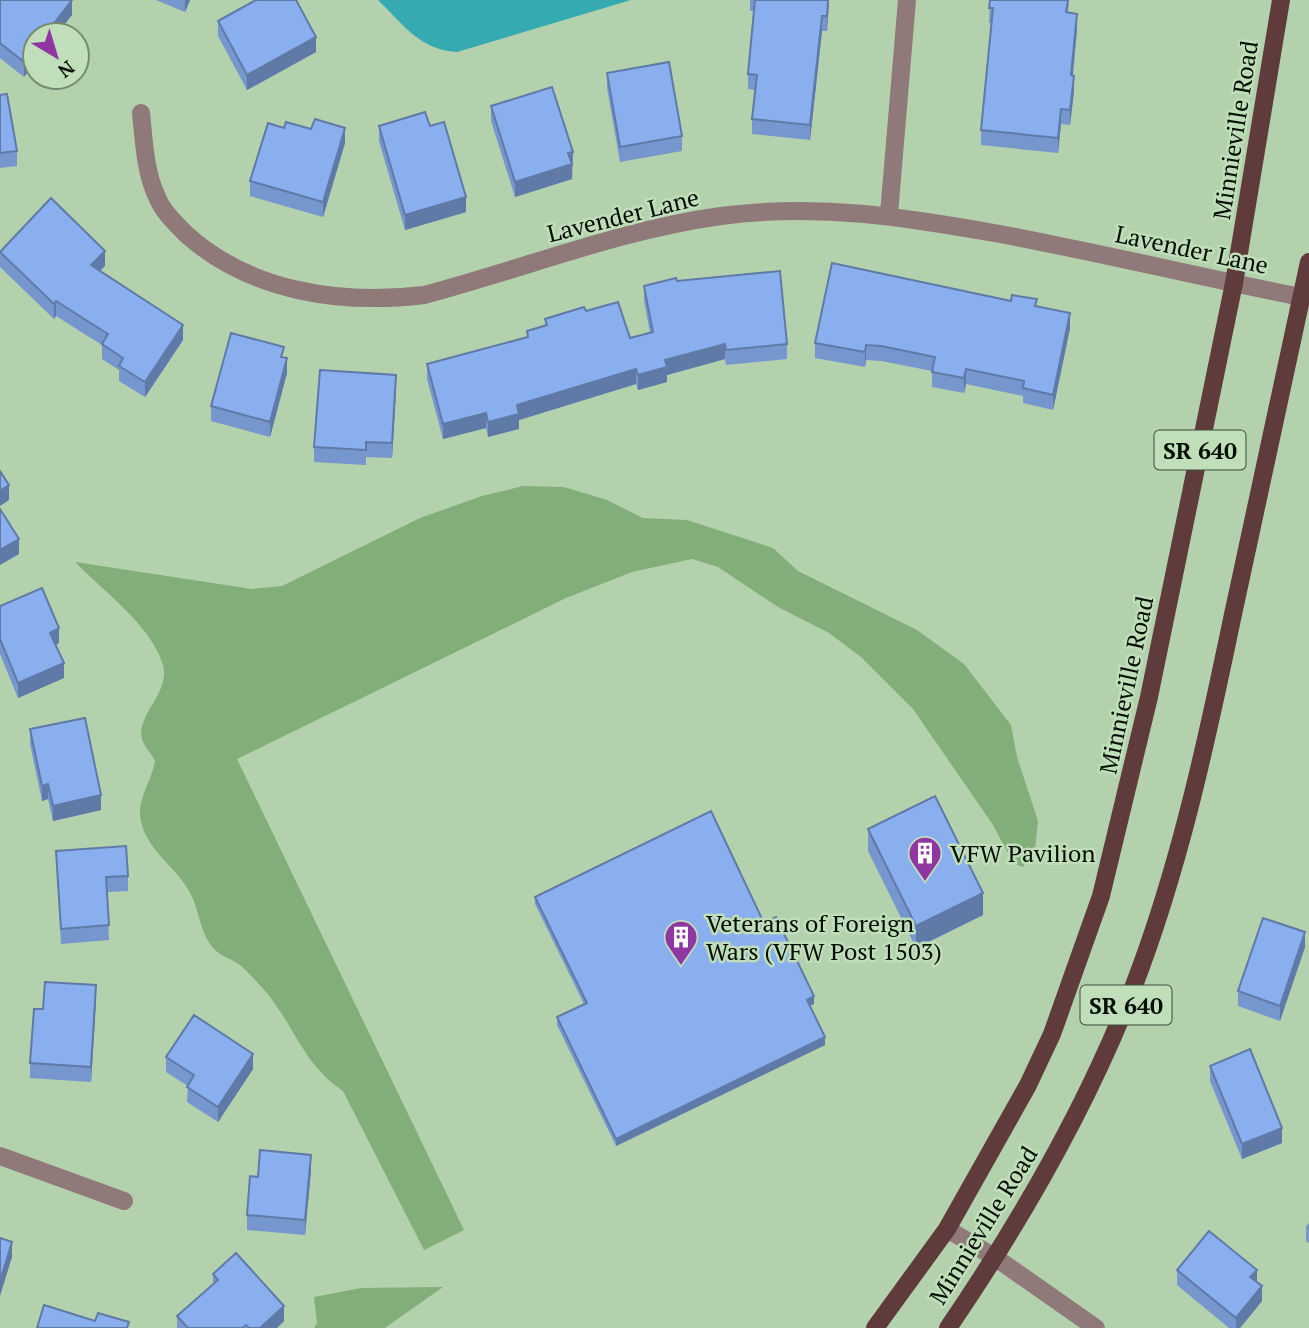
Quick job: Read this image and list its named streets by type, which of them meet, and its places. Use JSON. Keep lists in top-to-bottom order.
{
  "streets": {
    "main road": ["Minnieville Road", "SR 640"],
    "street": ["Lavender Lane"]
  },
  "crossings": [
    ["Minnieville Road", "Lavender Lane"]
  ],
  "places": {
    "building": ["VFW Pavilion", "Veterans of Foreign Wars (VFW Post 1503)"]
  },
  "north": "bottom right"
}
